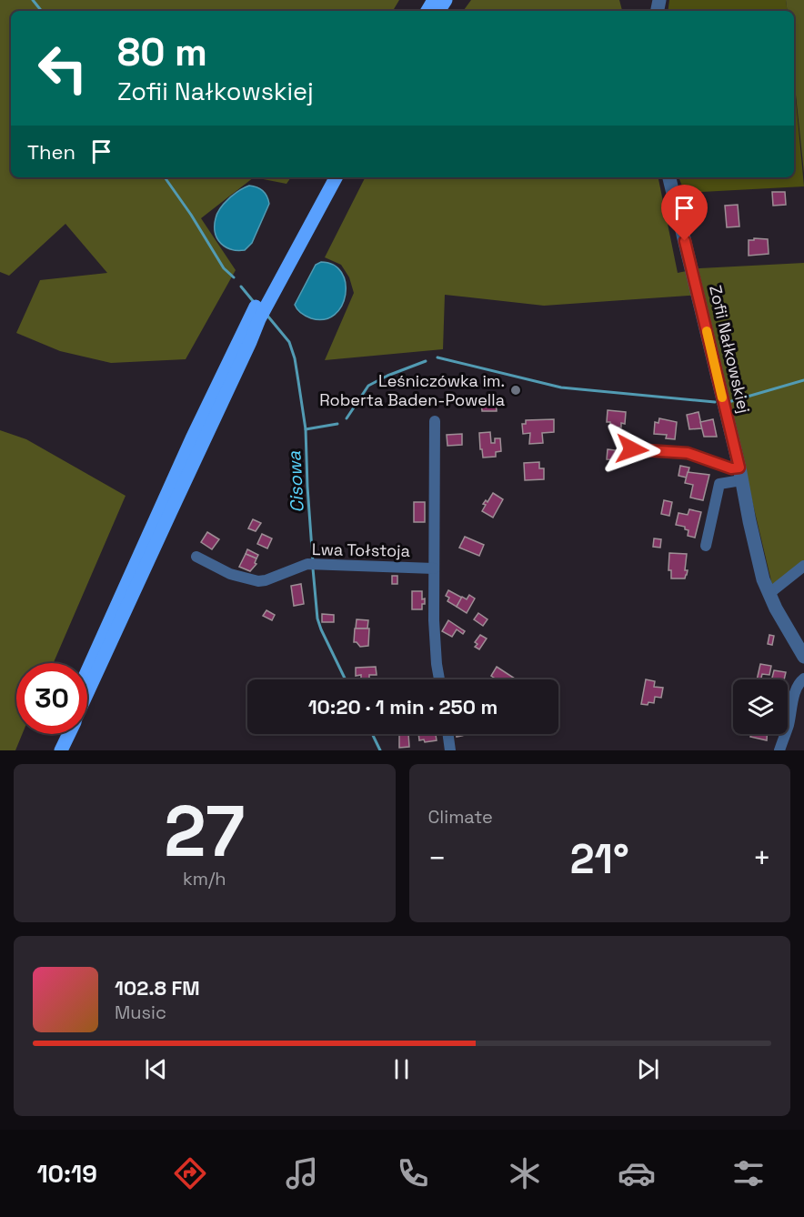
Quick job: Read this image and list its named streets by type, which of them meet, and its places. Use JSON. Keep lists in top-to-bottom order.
{
  "streets": {
    "street": ["Zofii Nałkowskiej", "Lwa Tołstoja"]
  },
  "water": ["Cisowa"],
  "places": ["Leśniczówka im. Roberta Baden-Powella"],
  "page": {
    "turn": ["80 m", "Zofii Nałkowskiej"],
    "then": "Then",
    "limit": "30",
    "trip": "10:20 · 1 min · 250 m",
    "tile": [
      ["27", "km/h"],
      "Climate"
    ],
    "heat": ["−", "21°", "+"],
    "song": ["102.8 FM", "Music"],
    "tabs": "10:19"
  }
}
